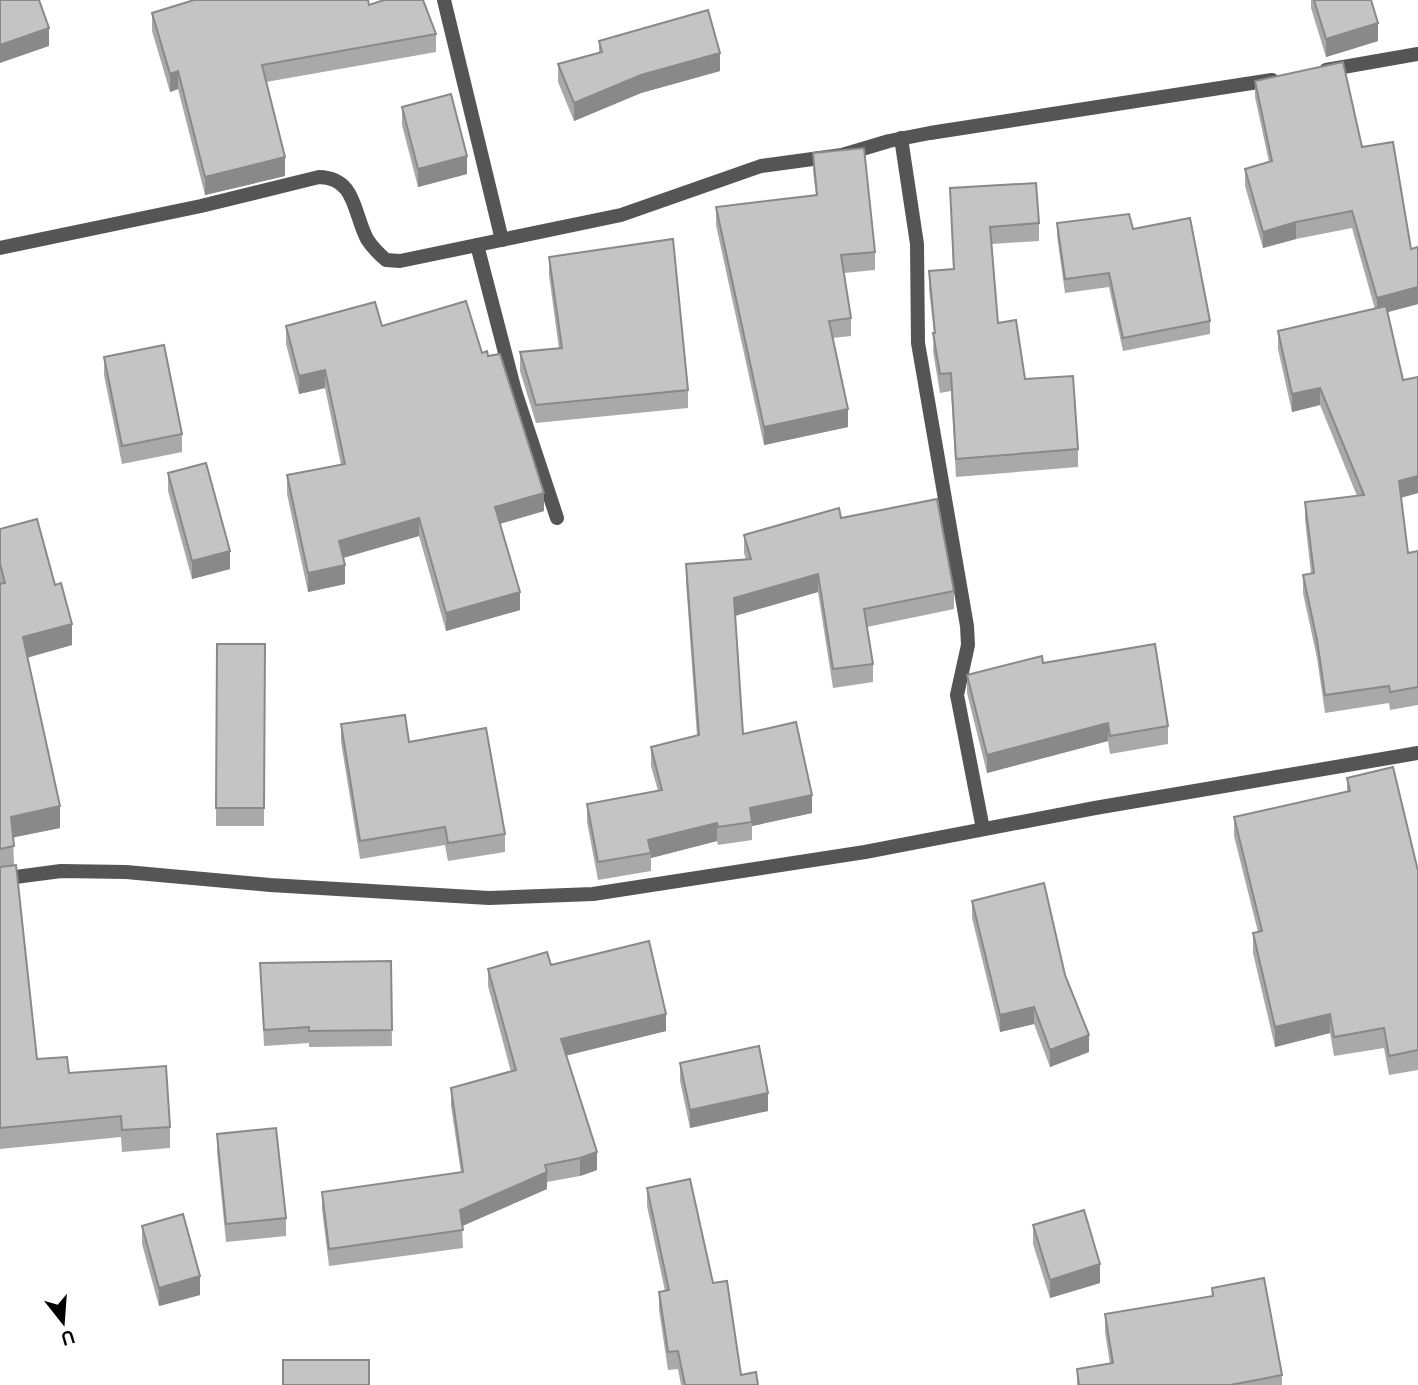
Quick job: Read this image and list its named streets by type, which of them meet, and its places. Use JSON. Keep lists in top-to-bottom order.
{
  "north": "bottom"
}
